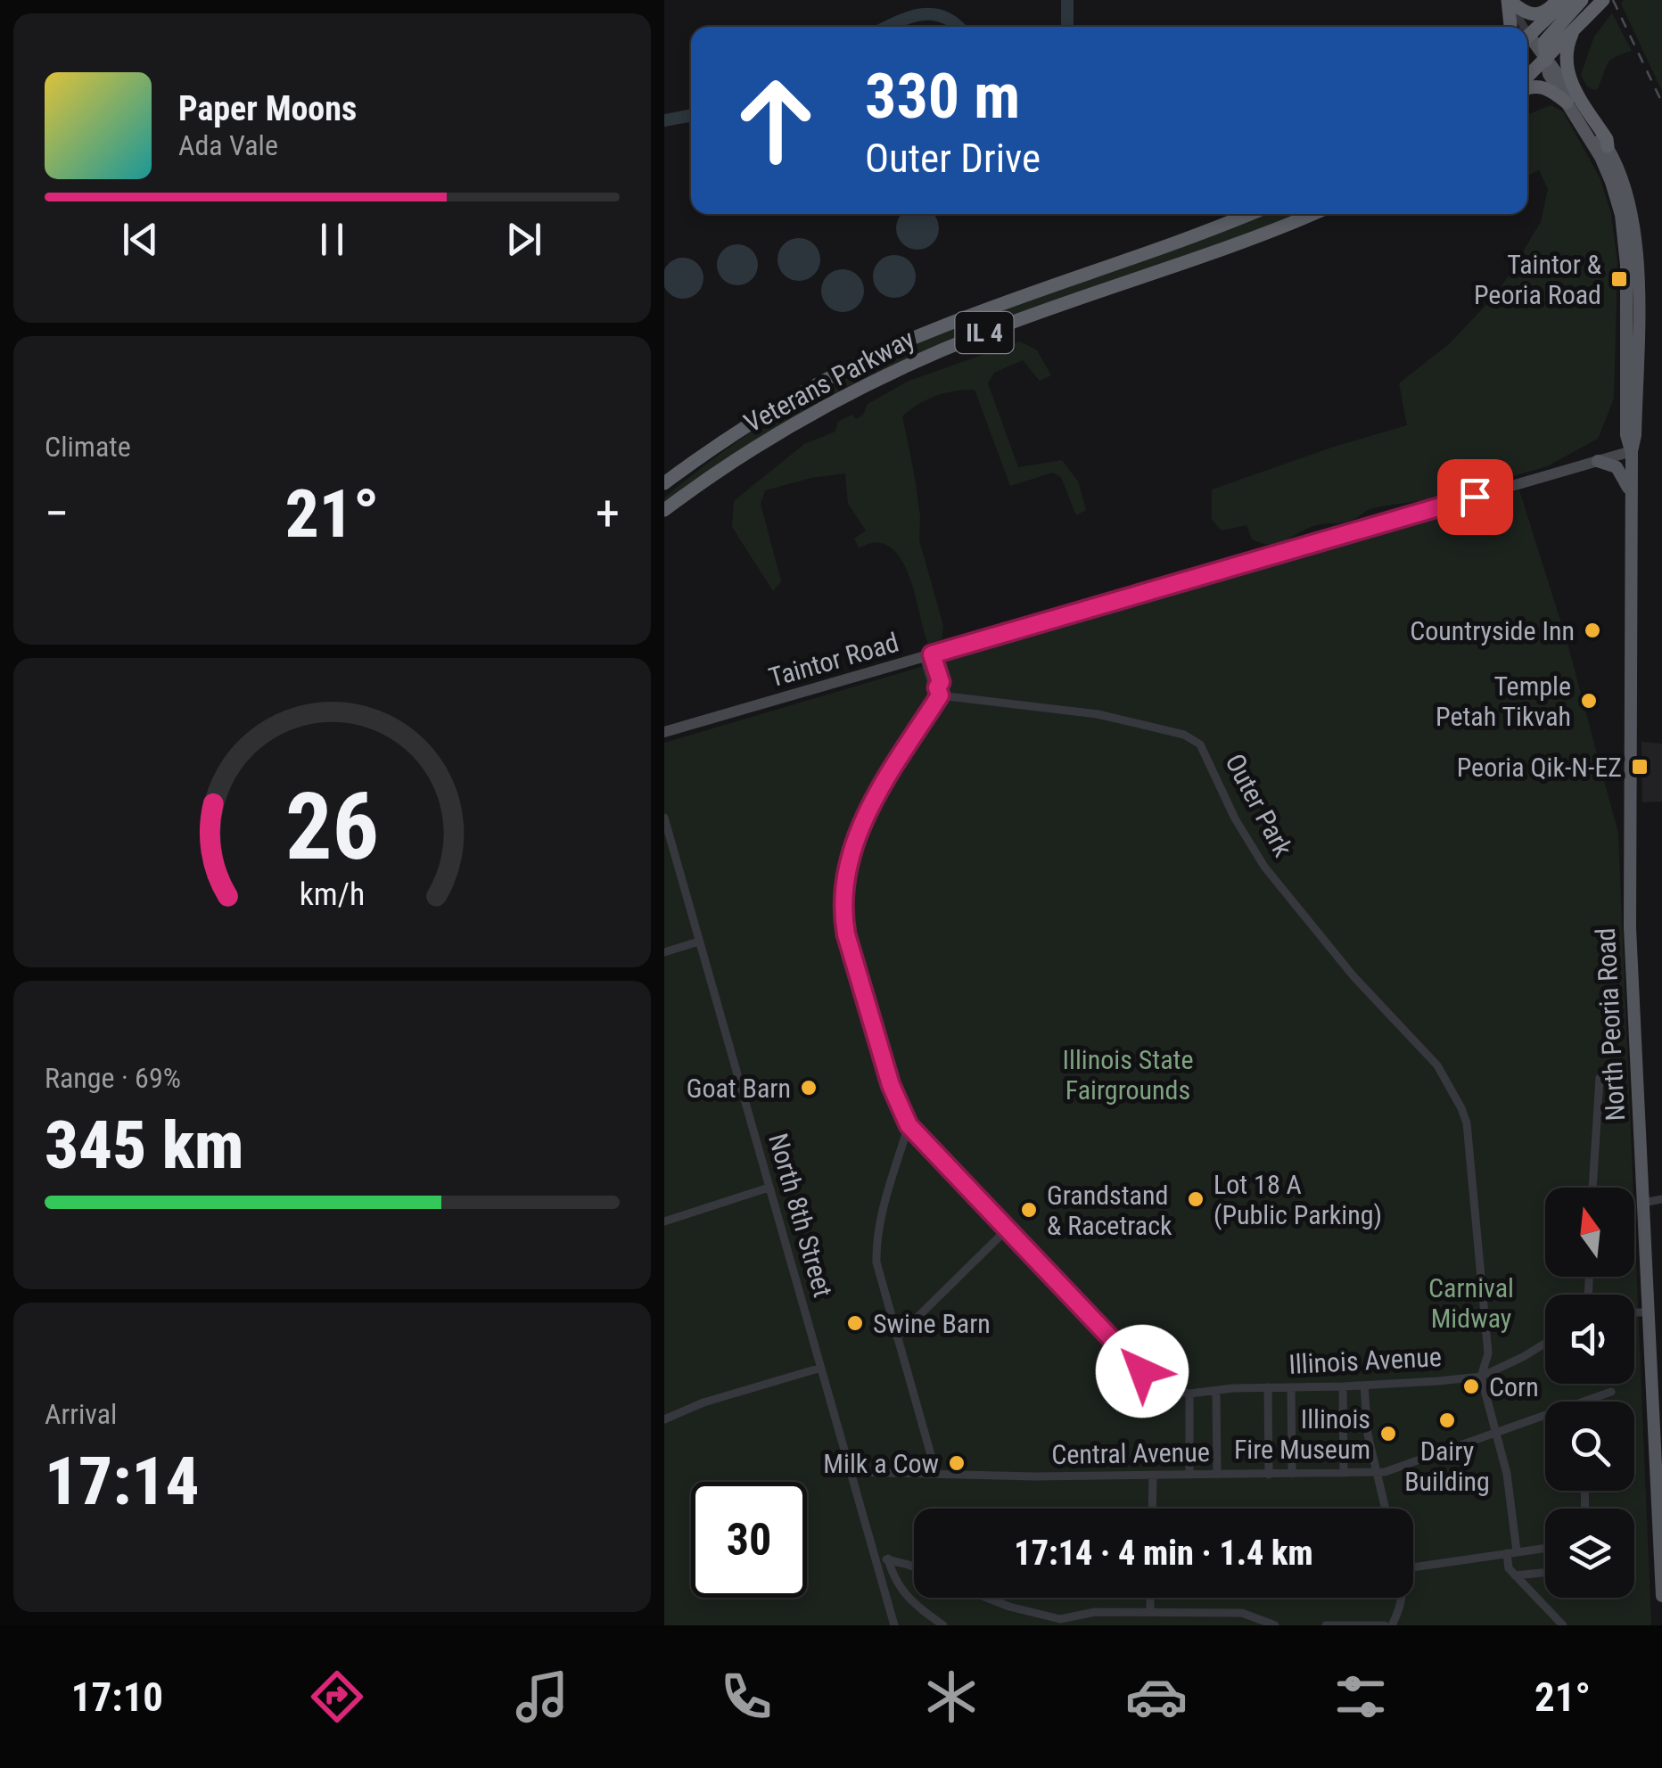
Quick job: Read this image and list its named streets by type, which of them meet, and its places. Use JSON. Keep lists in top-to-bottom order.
{
  "streets": {
    "highway": ["IL 4", "Veterans Parkway"],
    "main road": ["Taintor Road", "North Peoria Road"],
    "street": [
      "Outer Park",
      "North 8th Street",
      "Illinois Avenue",
      "Central Avenue"
    ]
  },
  "crossings": [
    ["Taintor Road", "North Peoria Road"],
    ["Outer Park", "Illinois Avenue"],
    ["North 8th Street", "Central Avenue"]
  ],
  "parks": ["Illinois State Fairgrounds", "Carnival Midway"],
  "places": {
    "transit": ["Taintor & Peoria Road", "Peoria Qik-N-EZ"],
    "other": [
      "Countryside Inn",
      "Temple Petah Tikvah",
      "Goat Barn",
      "Lot 18 A (Public Parking)",
      "Grandstand & Racetrack",
      "Swine Barn",
      "Corn",
      "Dairy Building",
      "Illinois Fire Museum",
      "Milk a Cow"
    ]
  },
  "north": "top",
  "page": {
    "turn": ["330 m", "Outer Drive"],
    "song": ["Paper Moons", "Ada Vale"],
    "tile": [
      "Climate",
      ["Range · 69%", "345 km"],
      ["Arrival", "17:14"]
    ],
    "heat": ["−", "21°", "+"],
    "limit": "30",
    "trip": "17:14 · 4 min · 1.4 km",
    "tabs": ["17:10", "21°"],
    "gauge": ["26", "km/h"]
  }
}
